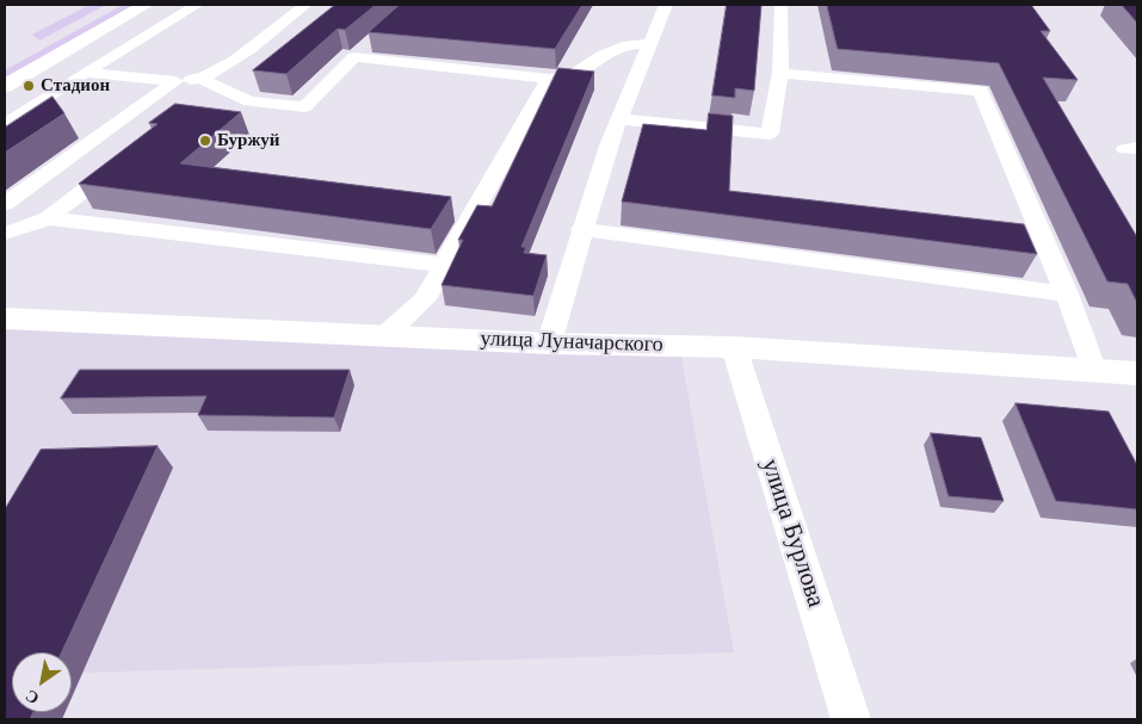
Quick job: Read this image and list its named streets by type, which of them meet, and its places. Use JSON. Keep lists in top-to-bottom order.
{
  "streets": {
    "street": ["улица Луначарского", "улица Бурлова"]
  },
  "crossings": [
    ["улица Луначарского", "улица Бурлова"]
  ],
  "places": ["Стадион", "Буржуй"],
  "north": "bottom left"
}
